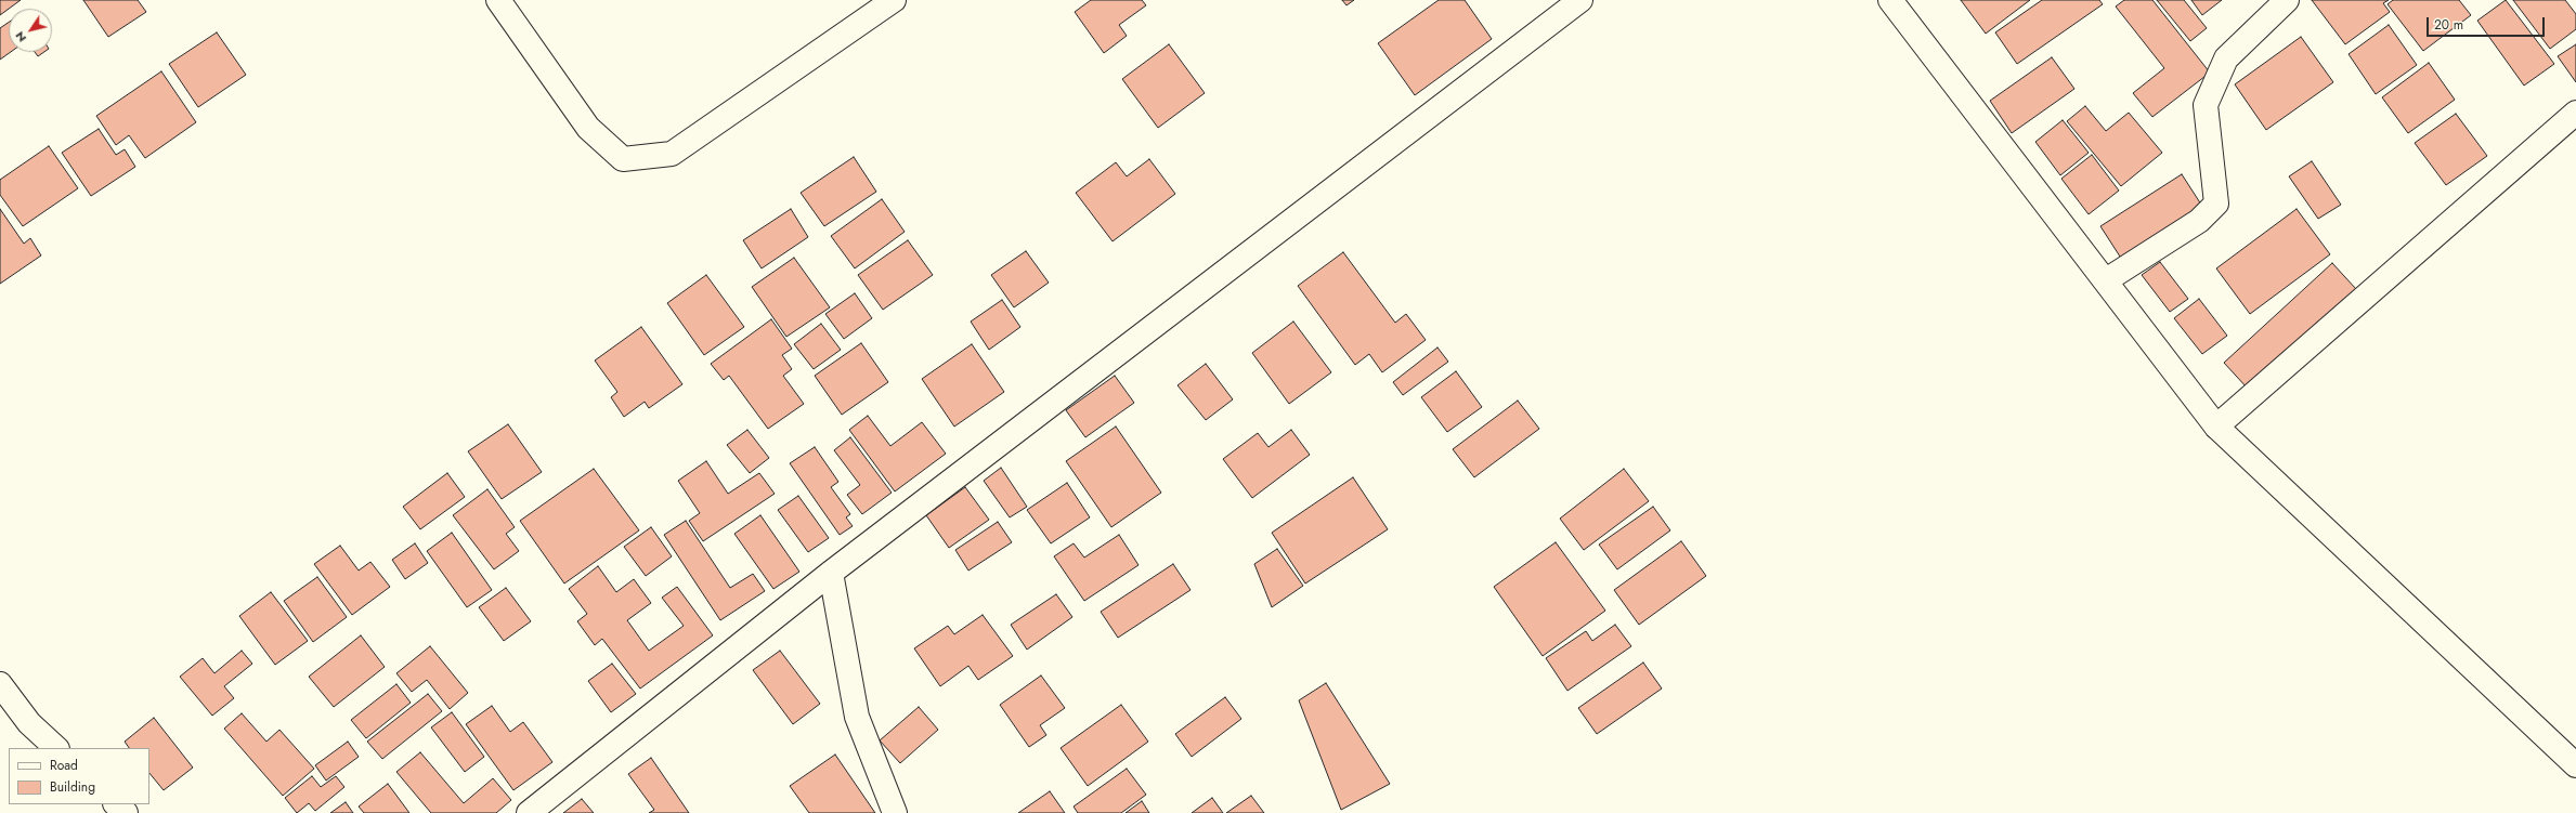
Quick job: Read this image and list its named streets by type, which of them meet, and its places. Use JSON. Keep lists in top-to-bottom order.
{
  "legend": ["Road", "Building"],
  "scale_bar": "20 m",
  "north": "bottom left"
}
